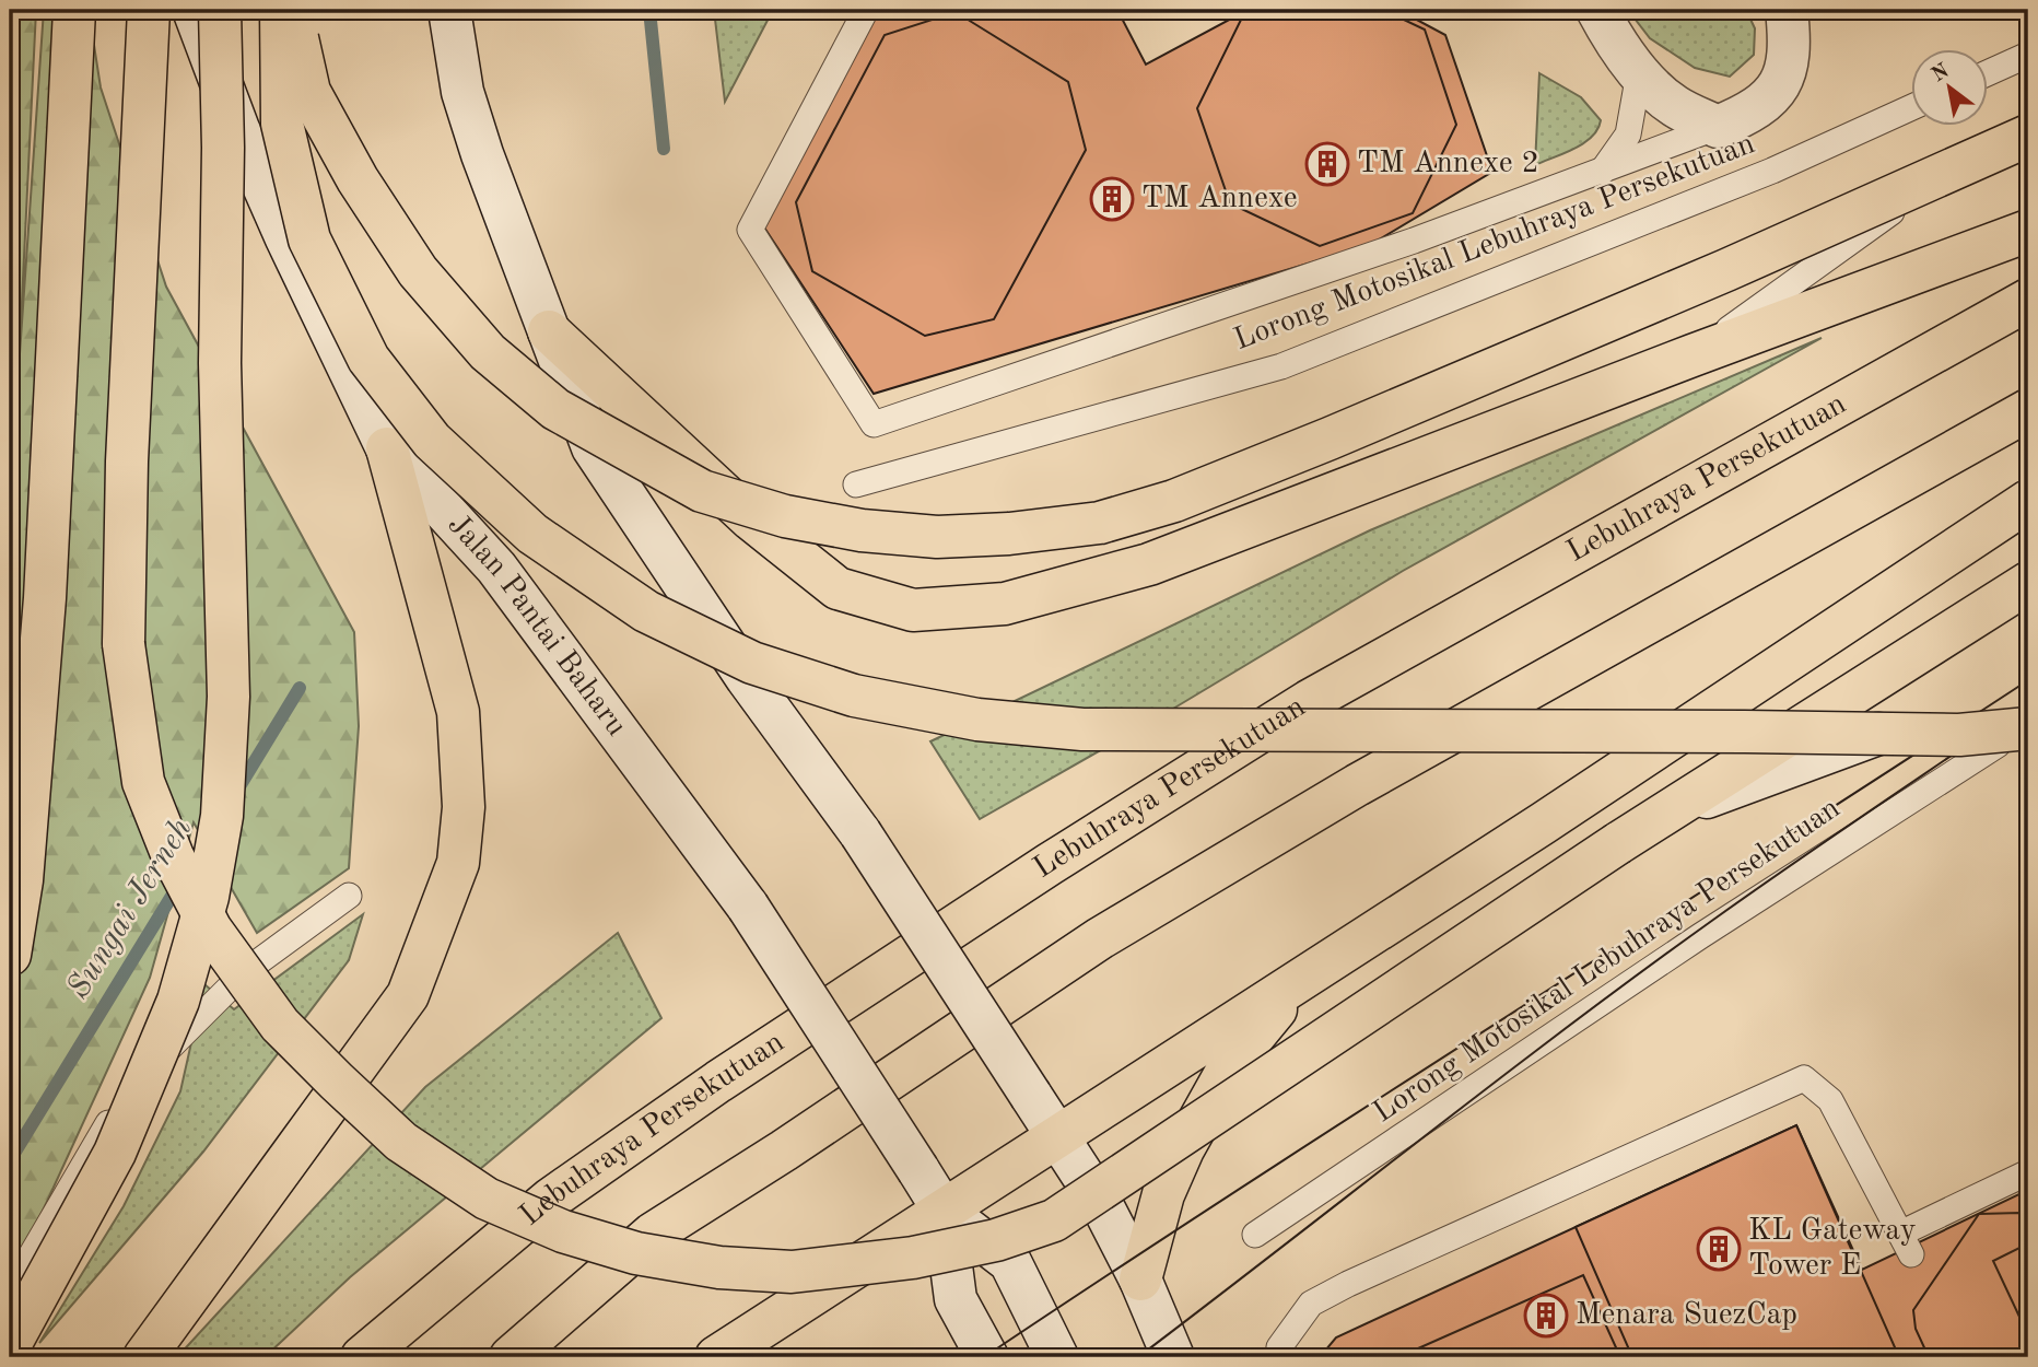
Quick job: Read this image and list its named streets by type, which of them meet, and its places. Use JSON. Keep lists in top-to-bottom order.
{
  "streets": {
    "highway": ["Lebuhraya Persekutuan"],
    "main road": ["Jalan Pantai Baharu"],
    "lane": ["Lorong Motosikal Lebuhraya Persekutuan"]
  },
  "water": ["Sungai Jerneh"],
  "places": {
    "building": [
      "TM Annexe 2",
      "TM Annexe",
      "KL Gateway Tower E",
      "Menara SuezCap"
    ]
  },
  "north": "top left"
}
